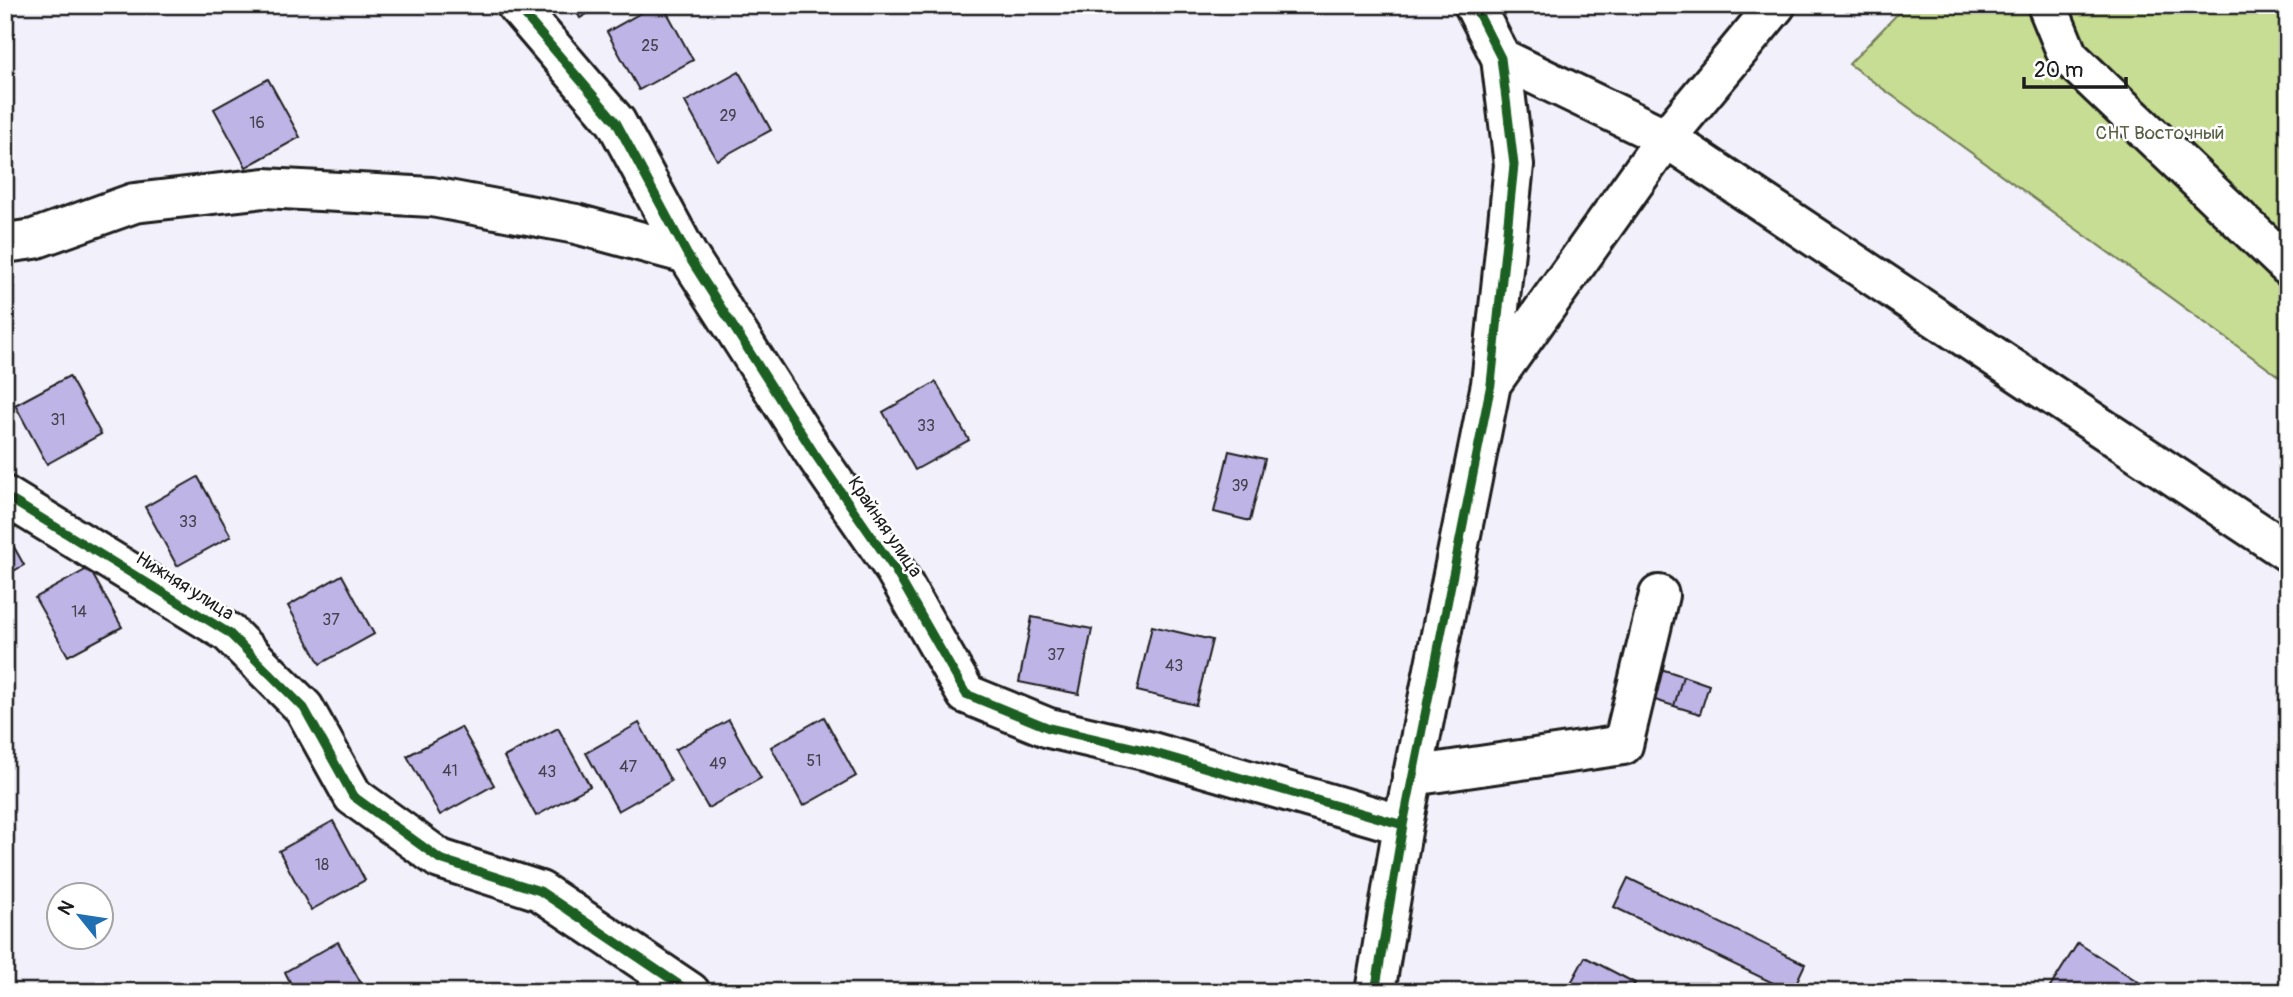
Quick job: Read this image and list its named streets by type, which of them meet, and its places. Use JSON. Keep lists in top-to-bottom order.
{
  "streets": {
    "street": ["Крайняя улица", "Нижняя улица"]
  },
  "parks": ["СНТ Восточный"],
  "house_numbers": [
    "25",
    "29",
    "16",
    "31",
    "33",
    "39",
    "33",
    "14",
    "37",
    "37",
    "43",
    "51",
    "49",
    "47",
    "41",
    "43",
    "18"
  ],
  "scale_bar": "20 m",
  "north": "top left"
}
